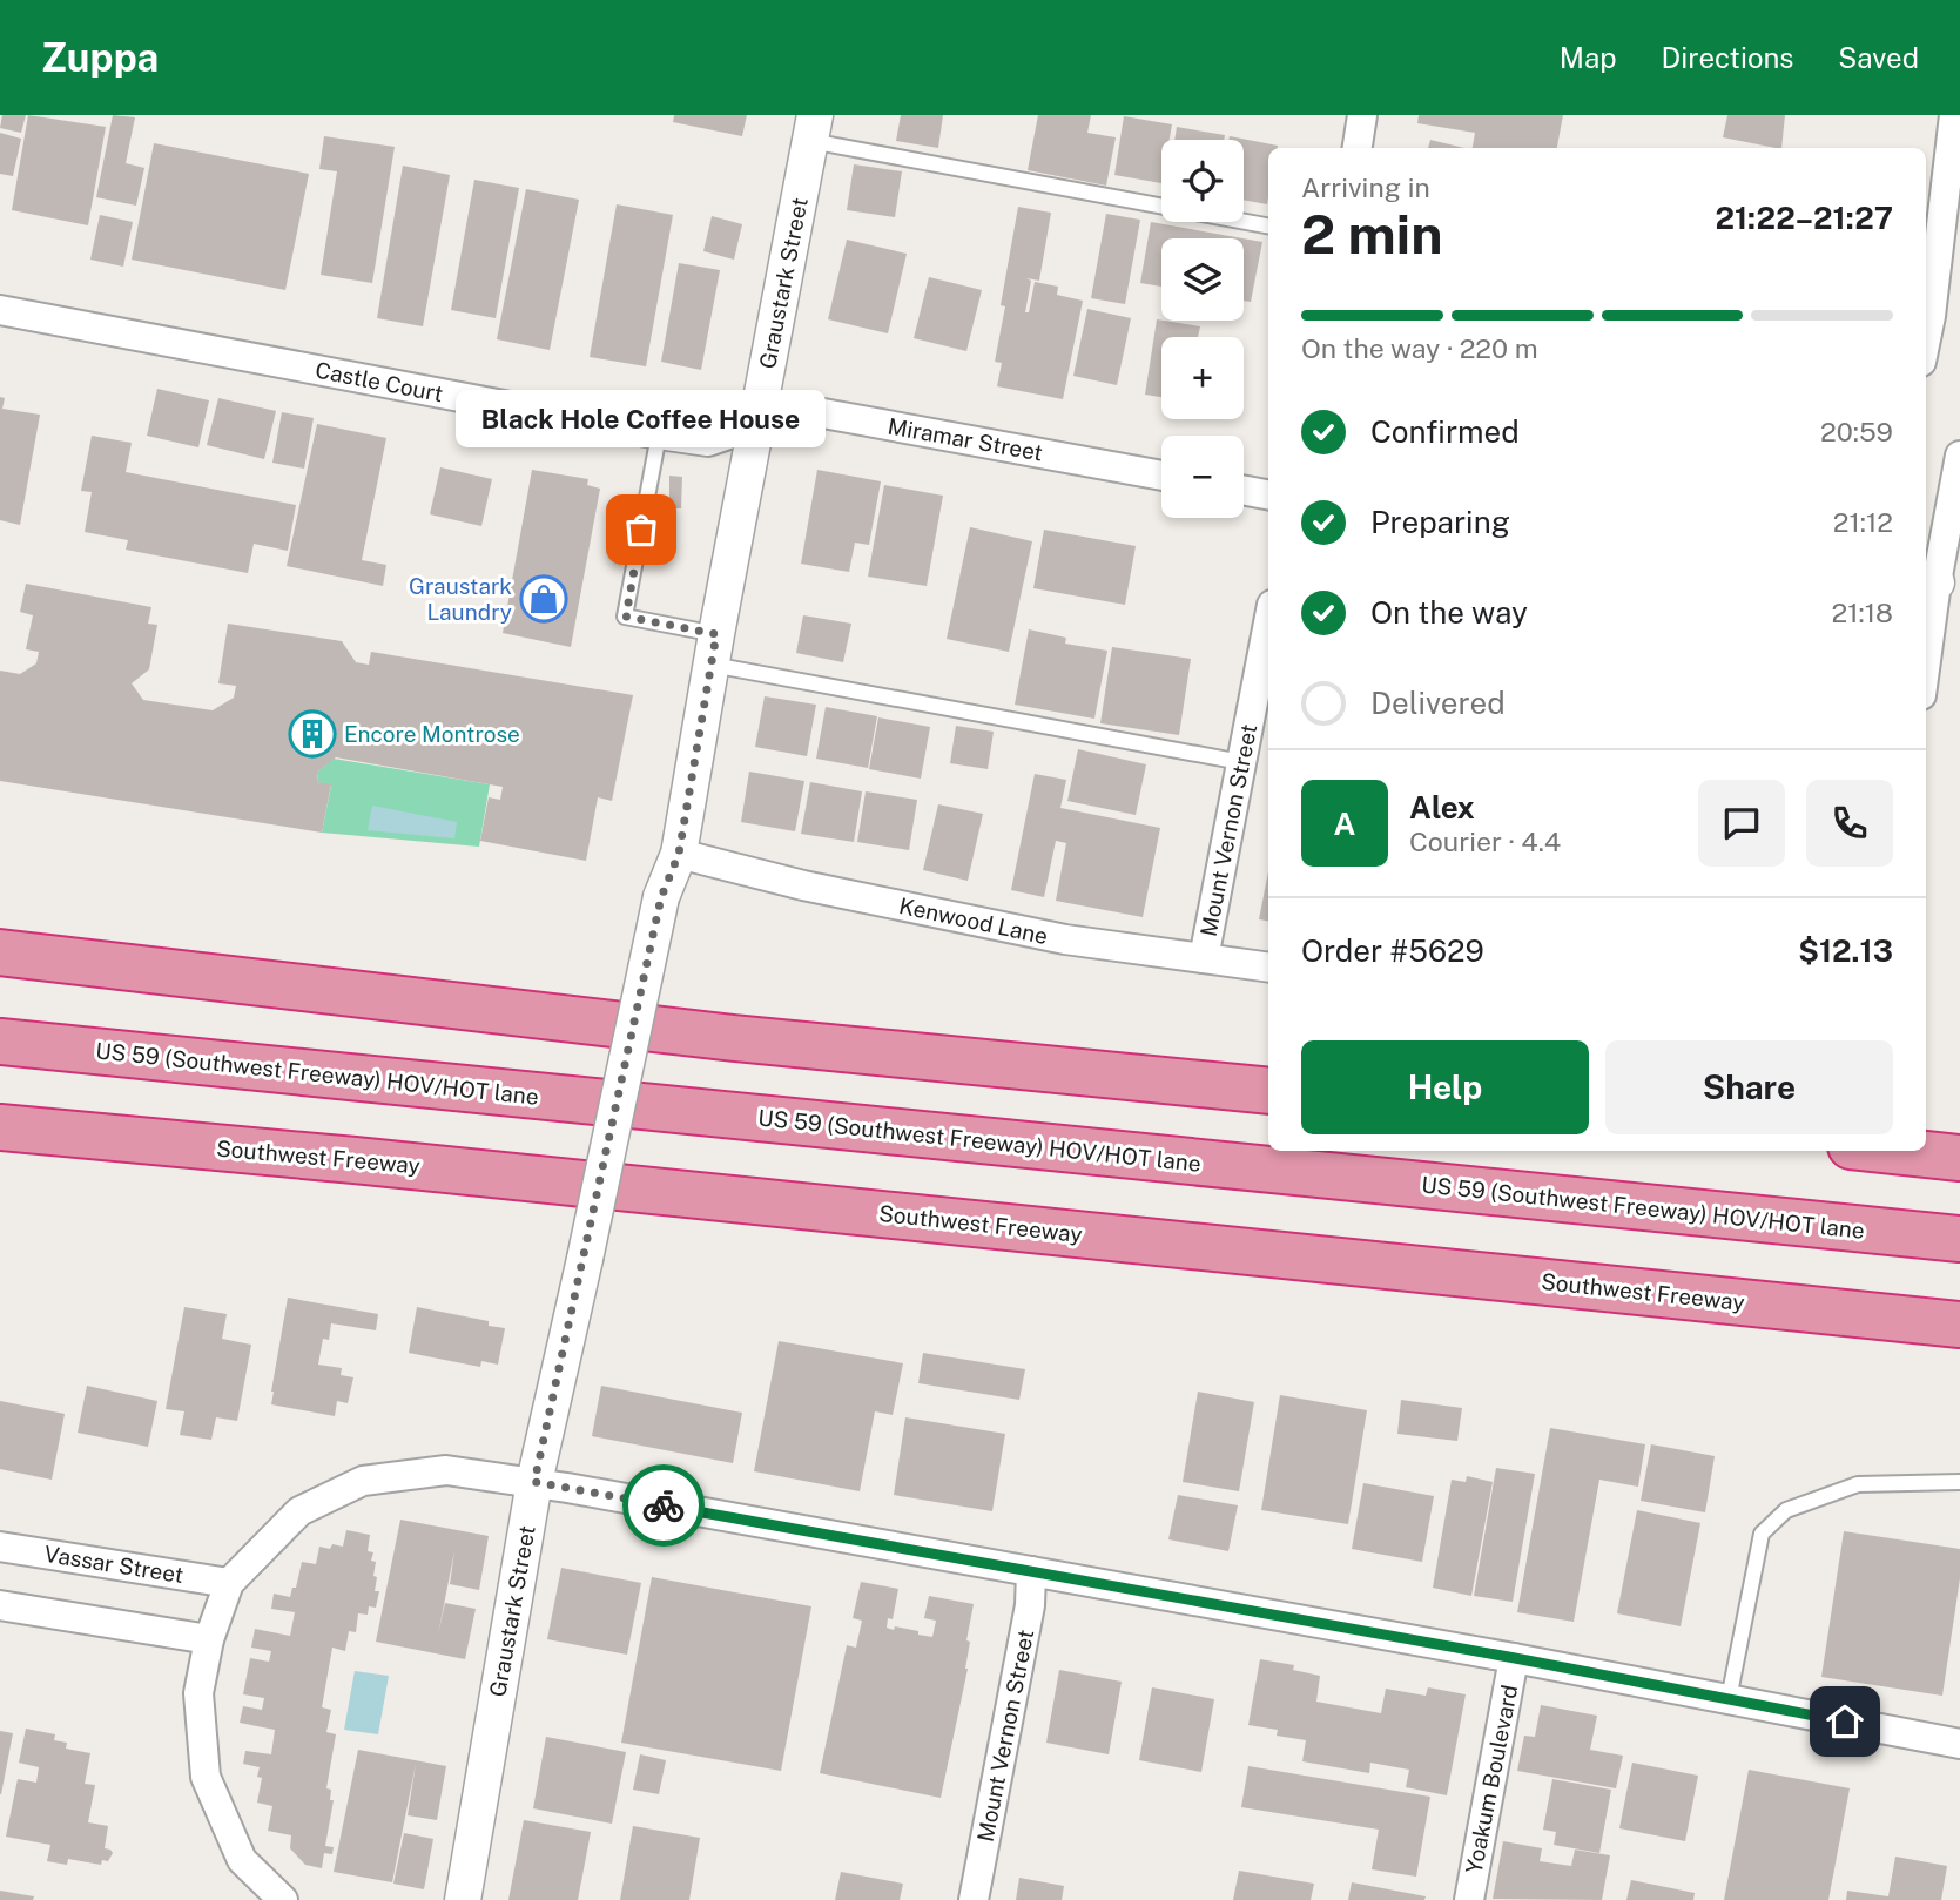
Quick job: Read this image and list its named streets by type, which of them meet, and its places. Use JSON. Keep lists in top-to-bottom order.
{
  "streets": {
    "highway": ["US 59 (Southwest Freeway) HOV/HOT lane", "Southwest Freeway"],
    "street": [
      "Graustark Street",
      "Castle Court",
      "Miramar Street",
      "Mount Vernon Street",
      "Kenwood Lane",
      "Vassar Street",
      "Yoakum Boulevard"
    ]
  },
  "crossings": [
    ["Graustark Street", "Castle Court"],
    ["Graustark Street", "Miramar Street"],
    ["Graustark Street", "Kenwood Lane"],
    ["Castle Court", "Miramar Street"],
    ["Mount Vernon Street", "Kenwood Lane"]
  ],
  "places": {
    "other": ["Black Hole Coffee House"],
    "shop": ["Graustark Laundry"],
    "building": ["Encore Montrose"]
  },
  "page": {
    "header": "Zuppa",
    "nav": ["Map", "Directions", "Saved"],
    "map_buttons": ["+", "−"],
    "heading": ["2 min", "Arriving in", "21:22–21:27"],
    "panel": [
      "Alex",
      "Courier · 4.4",
      "Order #5629",
      "$12.13"
    ],
    "bar": "On the way · 220 m",
    "list": [
      ["Confirmed", "20:59"],
      ["Preparing", "21:12"],
      ["On the way", "21:18"],
      "Delivered"
    ],
    "bubble": "Black Hole Coffee House",
    "round": "A",
    "buttons": ["Help", "Share"]
  }
}
